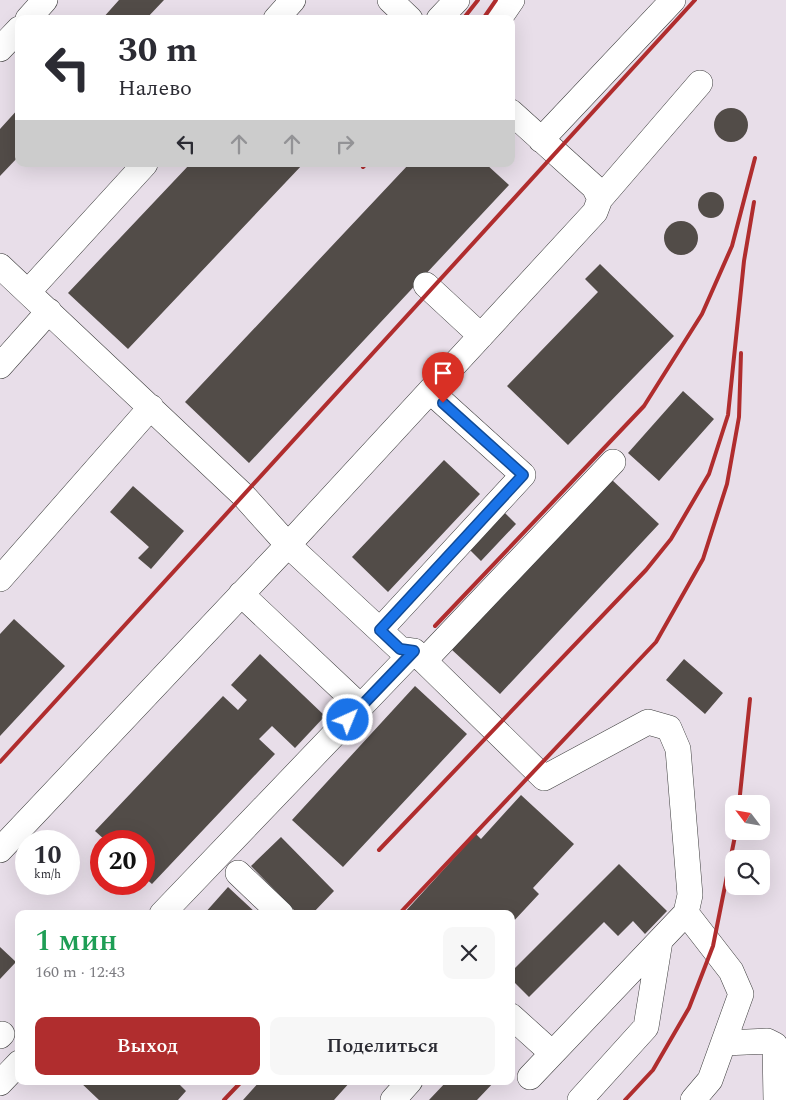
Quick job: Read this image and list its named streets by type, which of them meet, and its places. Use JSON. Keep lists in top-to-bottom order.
{
  "north": "top left",
  "page": {
    "turn": ["30 m", "Налево"],
    "speed": "10 km/h",
    "limit": "20",
    "heading": ["1 мин", "160 m · 12:43"],
    "buttons": ["Выход", "Поделиться"]
  }
}
